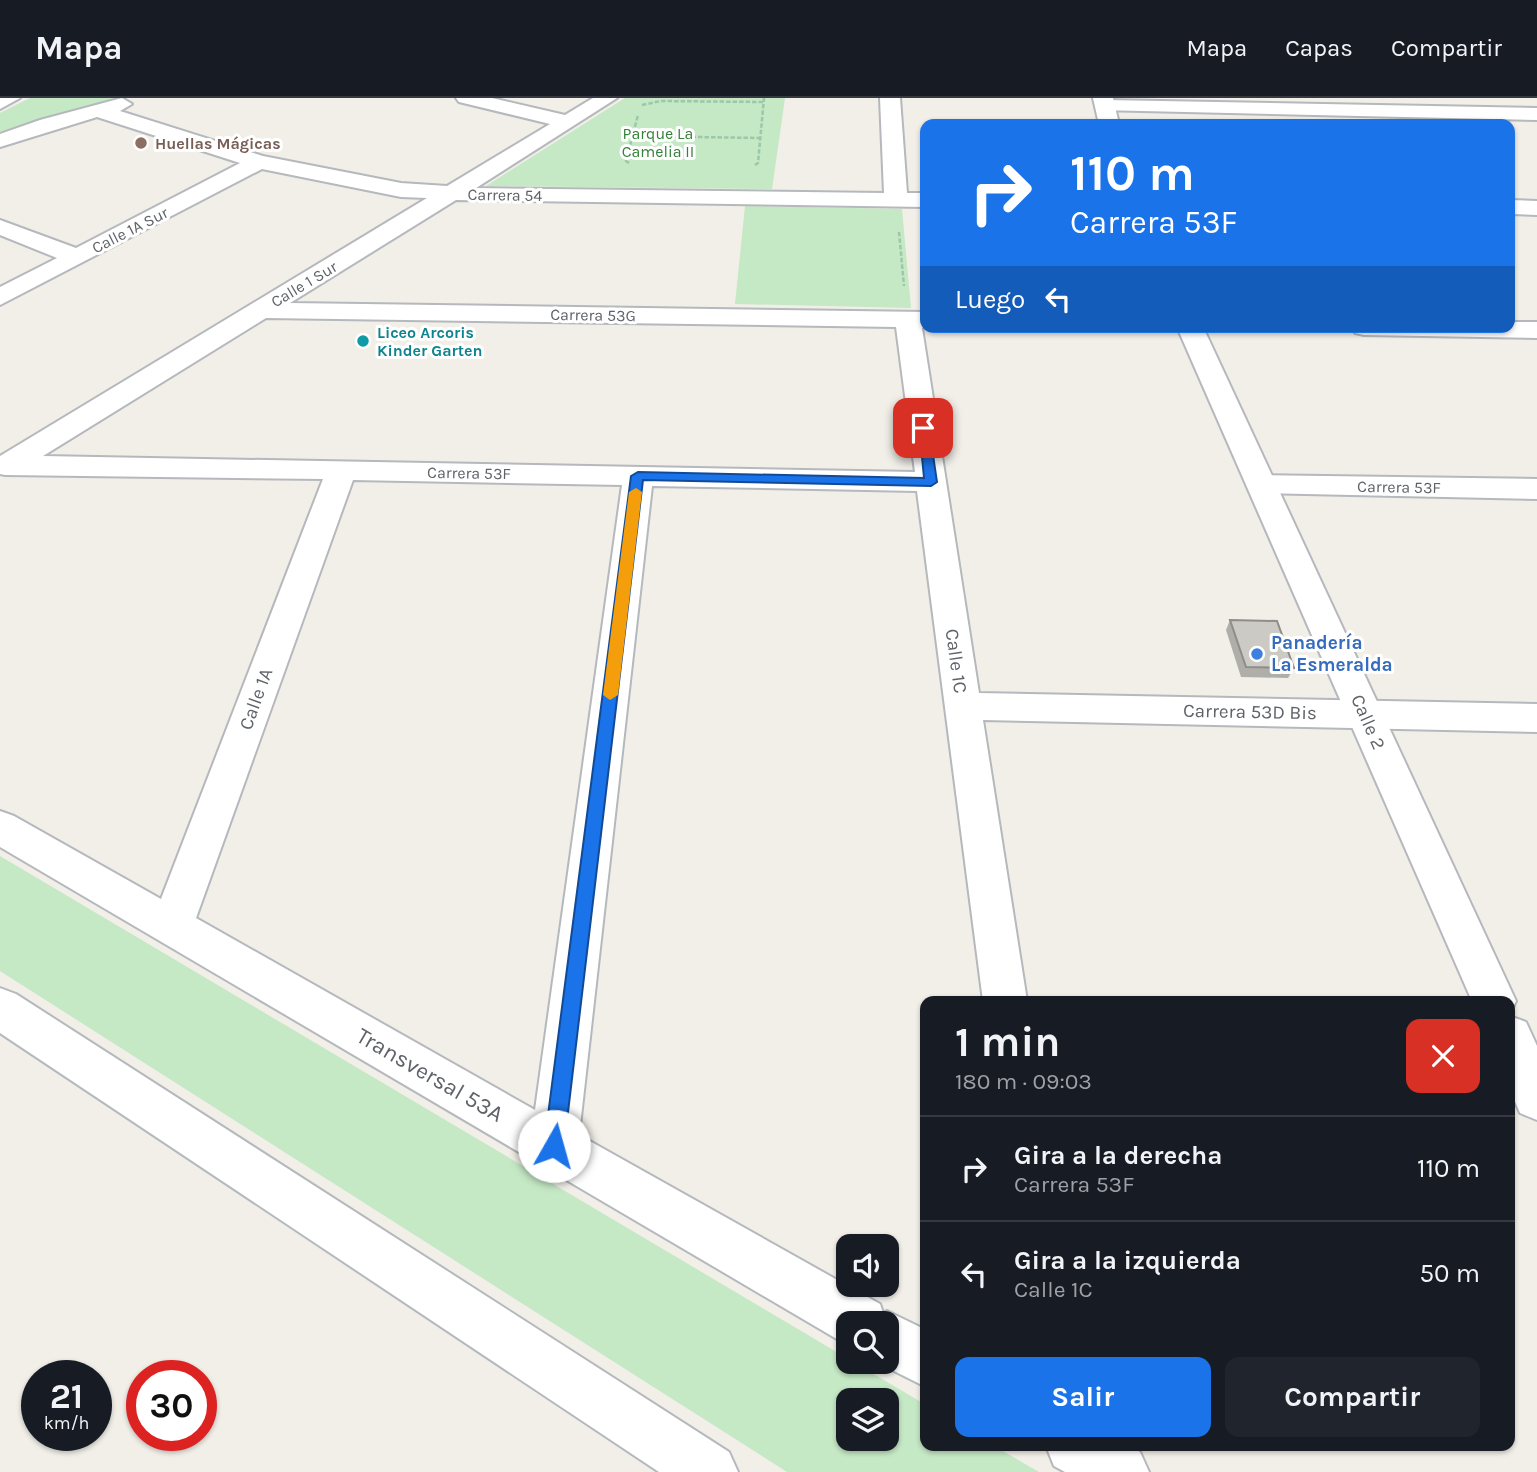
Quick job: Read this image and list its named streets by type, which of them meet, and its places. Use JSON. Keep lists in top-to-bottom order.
{
  "streets": {
    "street": [
      "Carrera 54",
      "Calle 1A Sur",
      "Calle 1 Sur",
      "Carrera 53G",
      "Carrera 53F",
      "Calle 1C",
      "Calle 1A",
      "Carrera 53D Bis",
      "Calle 2",
      "Transversal 53A"
    ]
  },
  "crossings": [
    ["Carrera 54", "Calle 1A Sur"],
    ["Carrera 54", "Calle 1 Sur"],
    ["Calle 1 Sur", "Carrera 53G"],
    ["Calle 1 Sur", "Carrera 53F"],
    ["Carrera 53G", "Calle 1C"],
    ["Carrera 53F", "Calle 1C"],
    ["Carrera 53F", "Calle 1A"],
    ["Carrera 53F", "Calle 2"],
    ["Calle 1C", "Carrera 53D Bis"],
    ["Calle 1A", "Transversal 53A"],
    ["Carrera 53D Bis", "Calle 2"]
  ],
  "parks": ["Parque La Camelia II"],
  "places": ["Huellas Mágicas", "Liceo Arcoris Kinder Garten", "Panadería La Esmeralda"],
  "page": {
    "header": "Mapa",
    "nav": ["Mapa", "Capas", "Compartir"],
    "turn": ["110 m", "Carrera 53F"],
    "then": "Luego",
    "heading": ["1 min", "180 m · 09:03"],
    "list": [
      {
        "name": "Gira a la derecha",
        "note": "Carrera 53F",
        "value": "110 m"
      },
      {
        "name": "Gira a la izquierda",
        "note": "Calle 1C",
        "value": "50 m"
      }
    ],
    "buttons": ["Salir", "Compartir"],
    "speed": "21 km/h",
    "limit": "30"
  }
}
